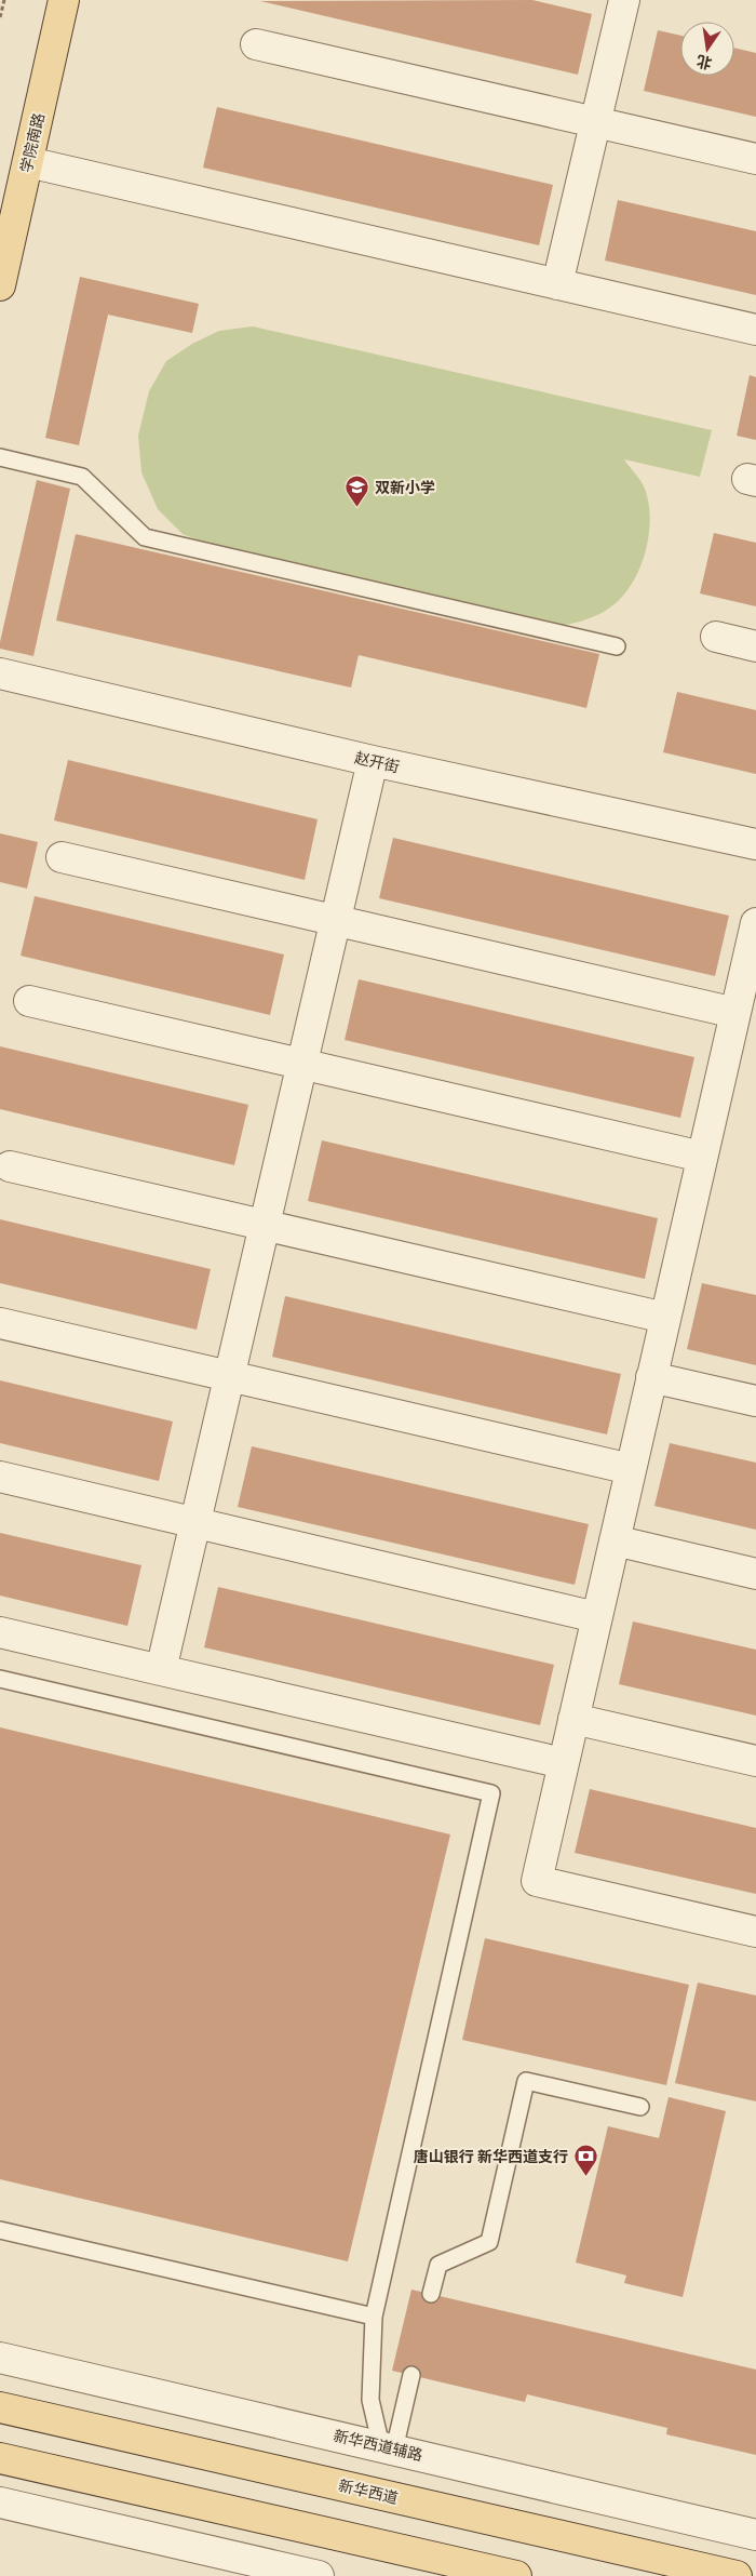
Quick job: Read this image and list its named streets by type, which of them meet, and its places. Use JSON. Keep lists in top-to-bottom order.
{
  "streets": {
    "main road": ["学院南路", "新华西道"],
    "street": ["赵开街", "新华西道辅路"]
  },
  "places": {
    "school or university": ["双新小学"],
    "bank": ["唐山银行 新华西道支行"]
  },
  "north": "bottom"
}
